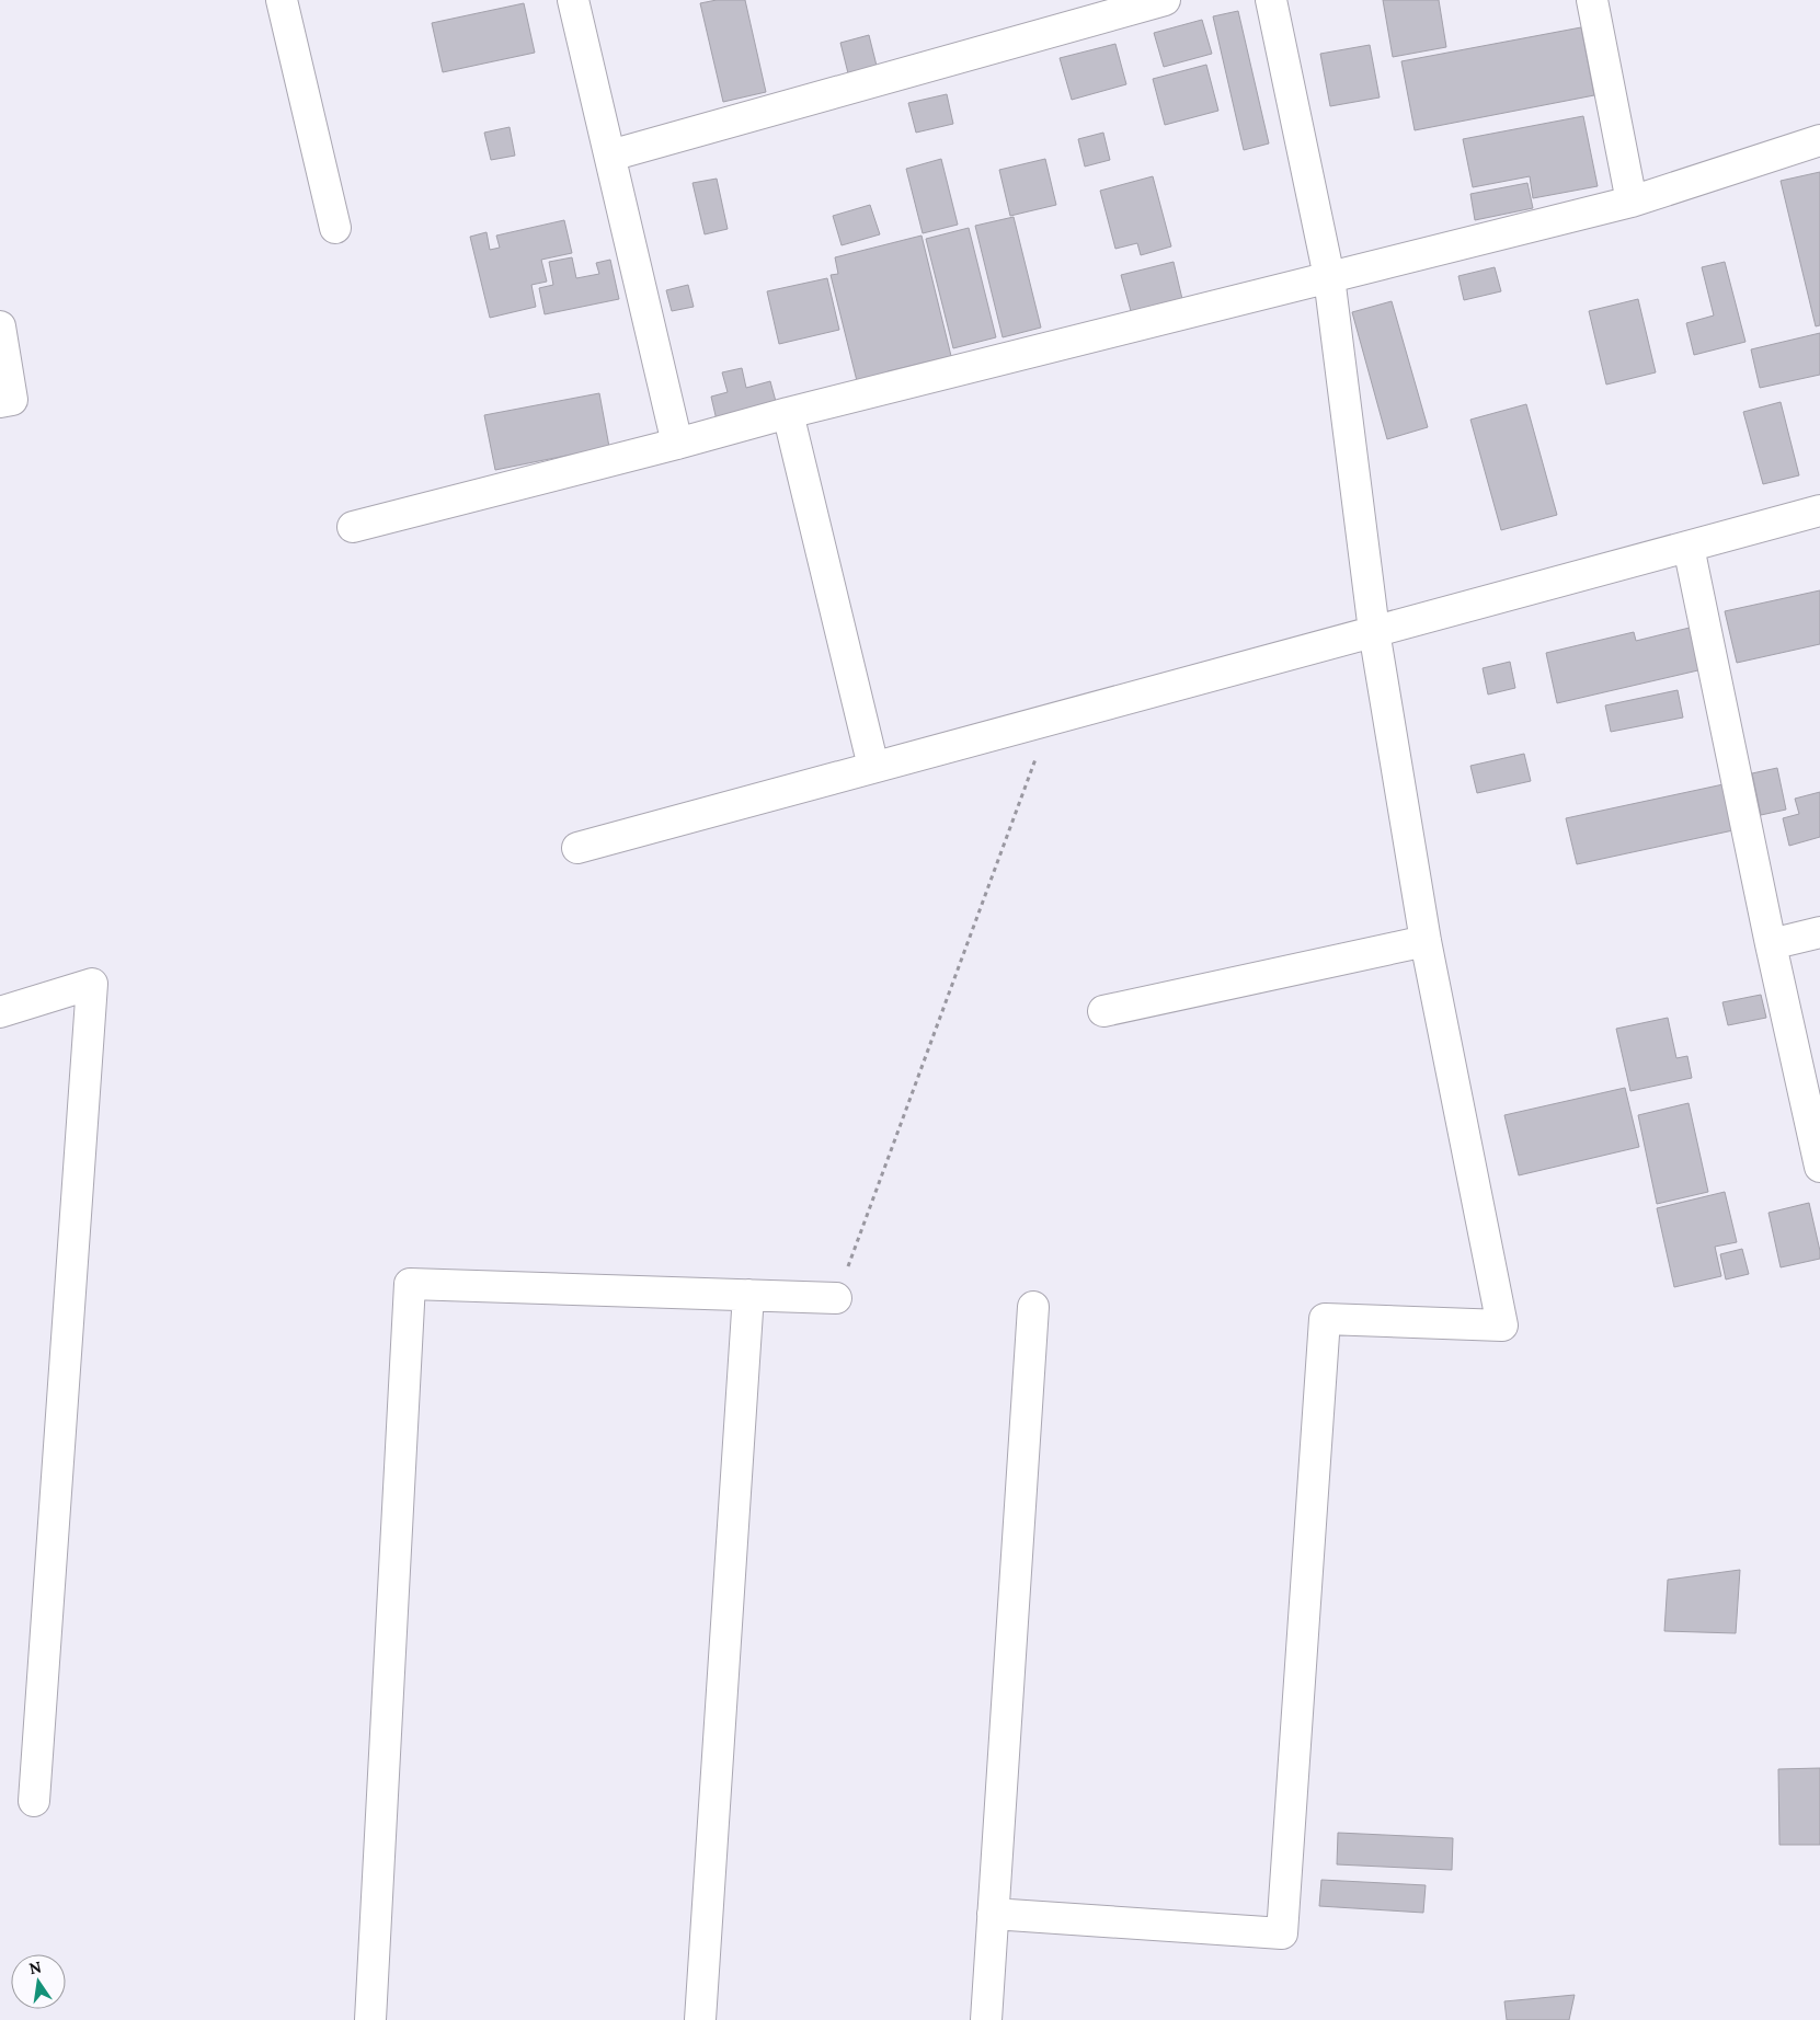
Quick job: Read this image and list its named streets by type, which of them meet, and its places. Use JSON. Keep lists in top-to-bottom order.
{
  "north": "top"
}
